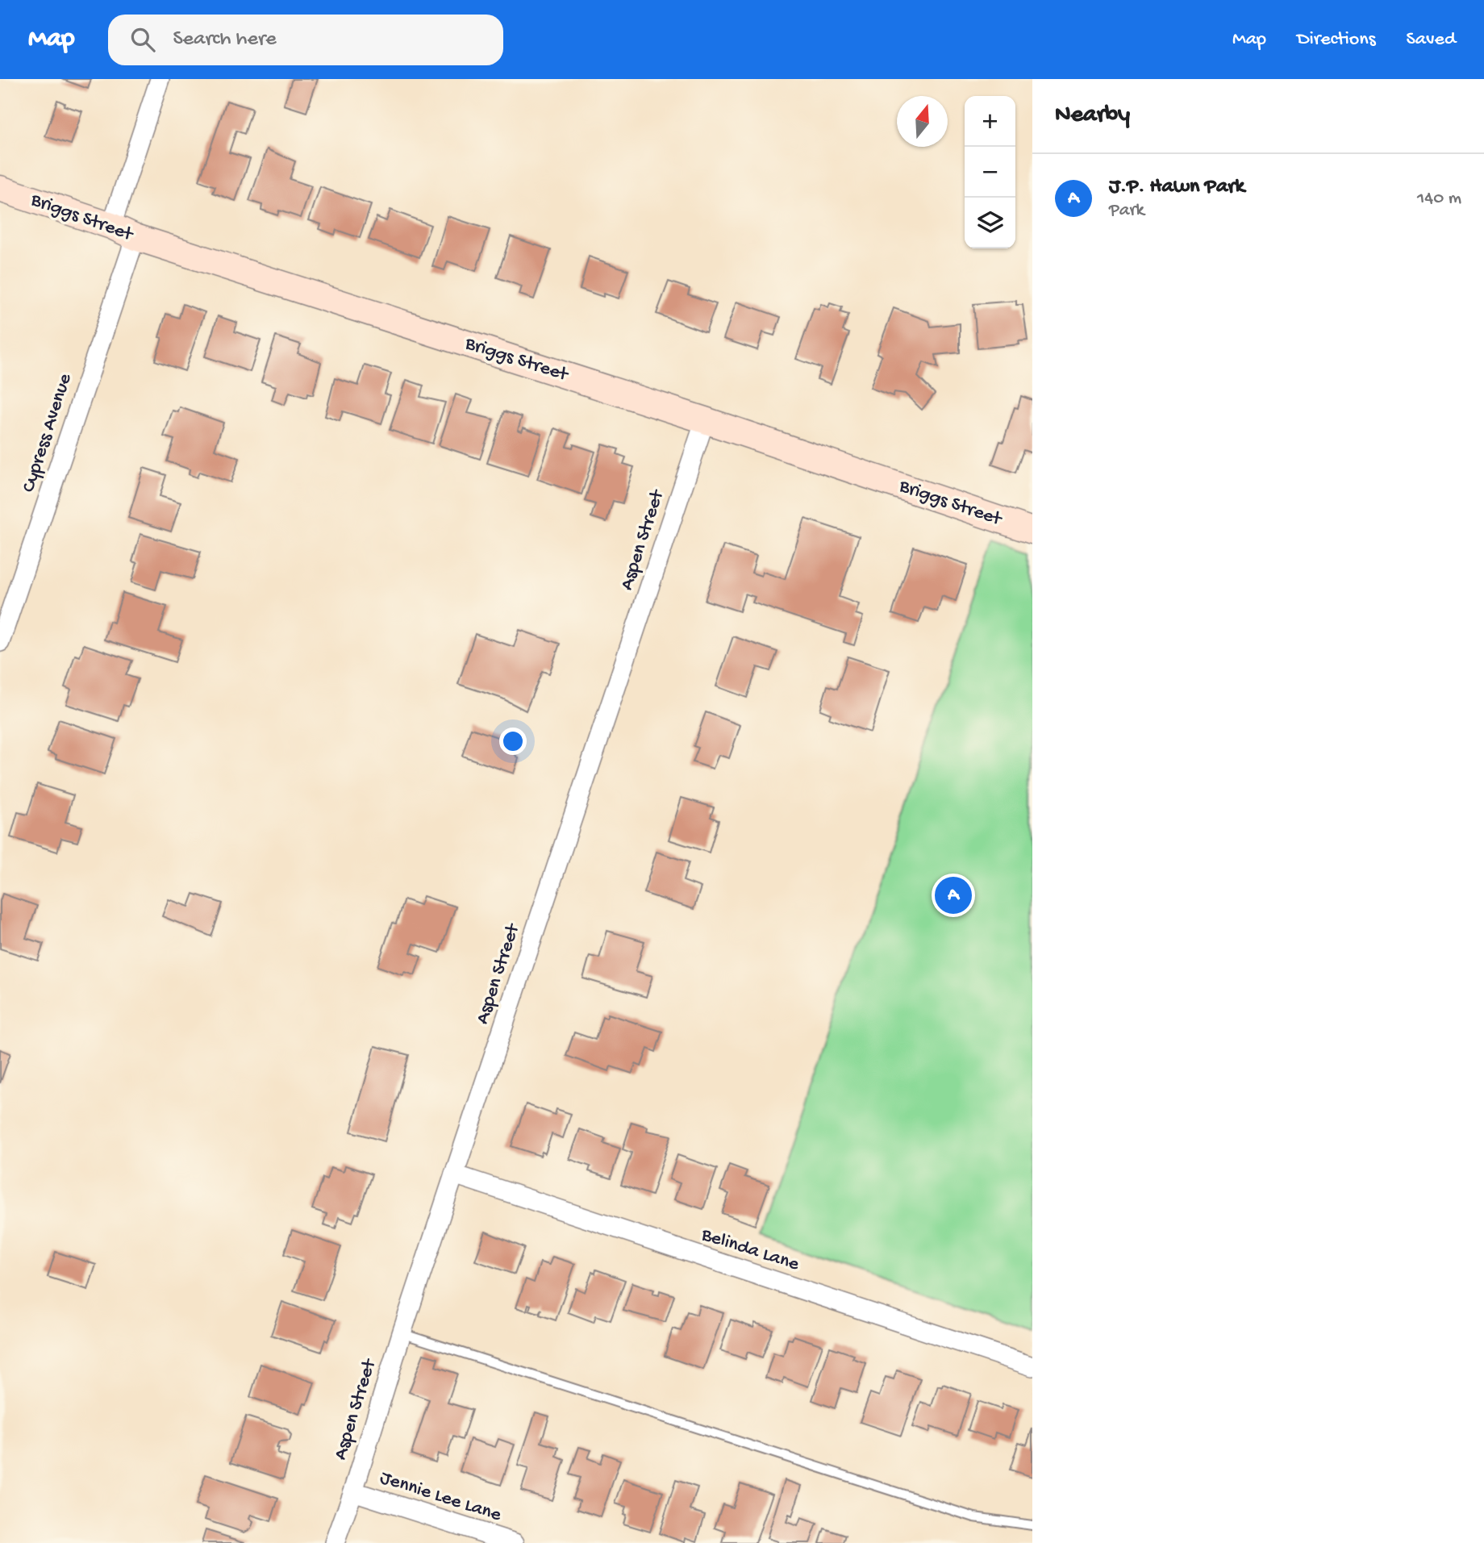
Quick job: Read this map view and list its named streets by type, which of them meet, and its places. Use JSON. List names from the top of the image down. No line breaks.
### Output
{"streets":{"street":["Briggs Street","Cypress Avenue","Aspen Street","Belinda Lane","Jennie Lee Lane"]},"crossings":[["Briggs Street","Cypress Avenue"],["Briggs Street","Aspen Street"],["Aspen Street","Belinda Lane"],["Aspen Street","Jennie Lee Lane"]],"north":"top","page":{"header":"Map","search":"Search here","nav":["Map","Directions","Saved"],"heading":"Nearby","map_buttons":["+","−"],"list":[{"mark":"A","name":"J.P. Hawn Park","note":"Park","value":"140 m"}],"pins":"A"}}
